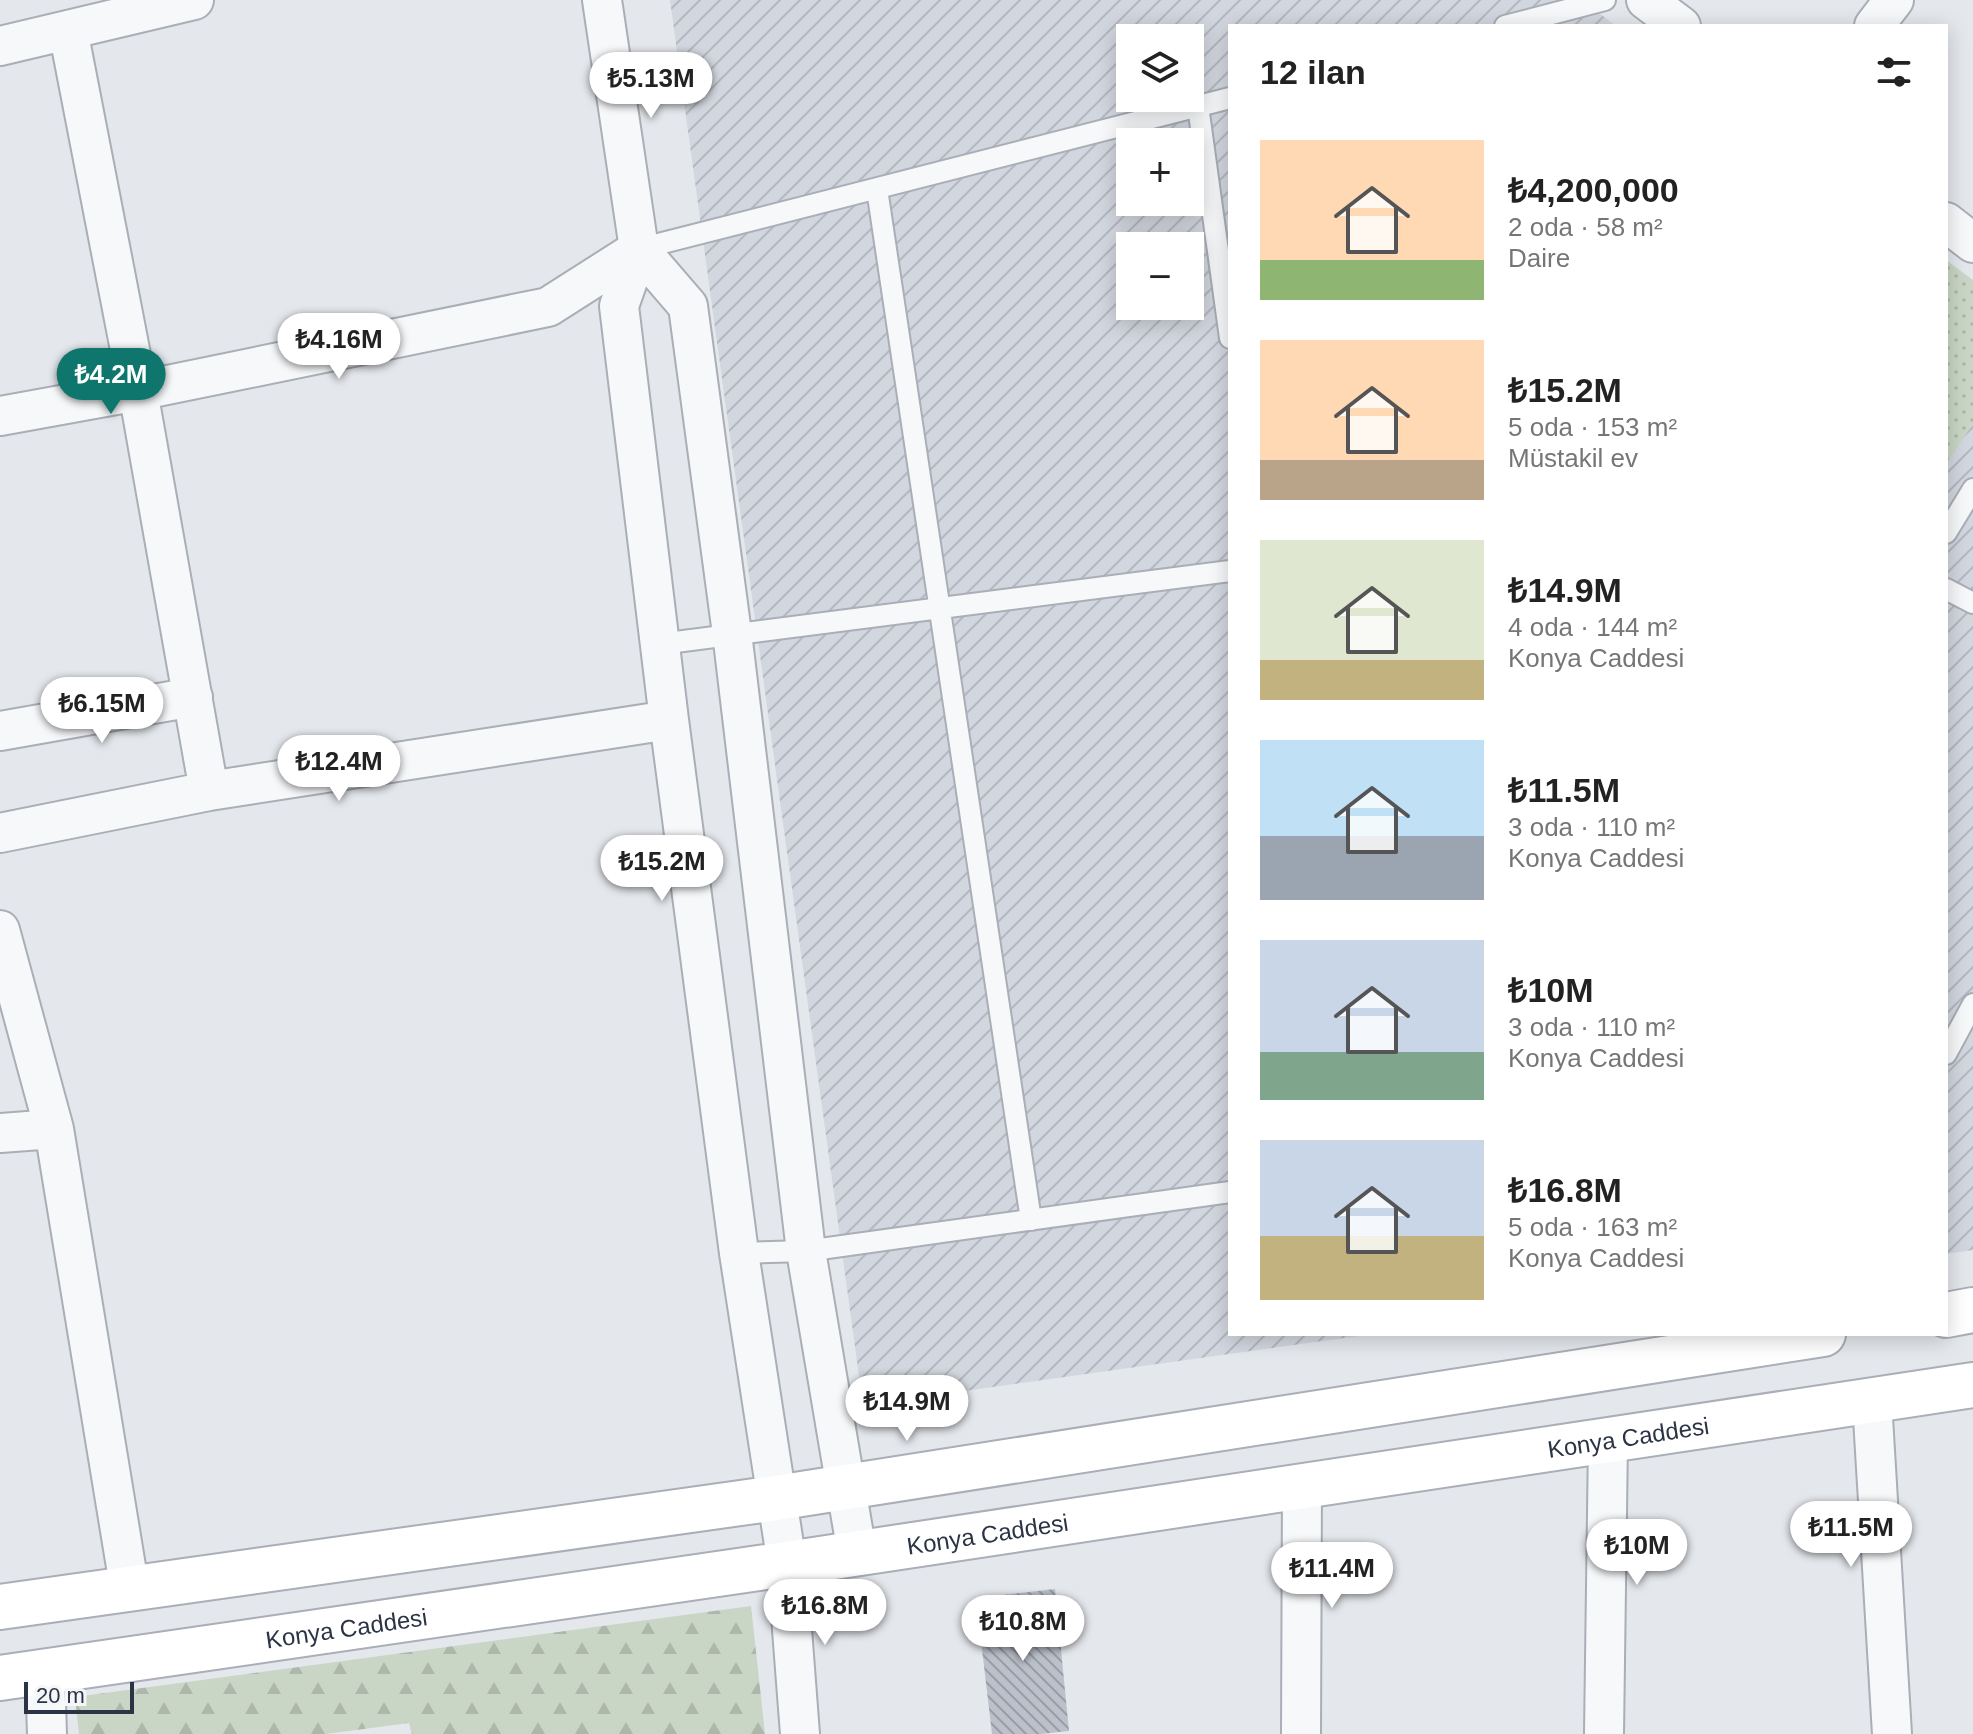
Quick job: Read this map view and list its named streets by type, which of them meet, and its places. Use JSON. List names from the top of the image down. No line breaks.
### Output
{"streets":{"main road":["Konya Caddesi"]},"scale_bar":"20 m","page":{"map_buttons":["+","−"],"heading":"12 ilan","price":["₺5.13M","₺4.16M","₺4.2M","₺6.15M","₺12.4M","₺15.2M","₺14.9M","₺11.5M","₺10M","₺11.4M","₺16.8M","₺10.8M"],"list":[{"name":"₺4,200,000","note":"2 oda · 58 m² · Daire"},{"name":"₺15.2M","note":"5 oda · 153 m² · Müstakil ev"},{"name":"₺14.9M","note":"4 oda · 144 m² · Konya Caddesi"},{"name":"₺11.5M","note":"3 oda · 110 m² · Konya Caddesi"},{"name":"₺10M","note":"3 oda · 110 m² · Konya Caddesi"},{"name":"₺16.8M","note":"5 oda · 163 m² · Konya Caddesi"}],"scale":"20 m"}}
